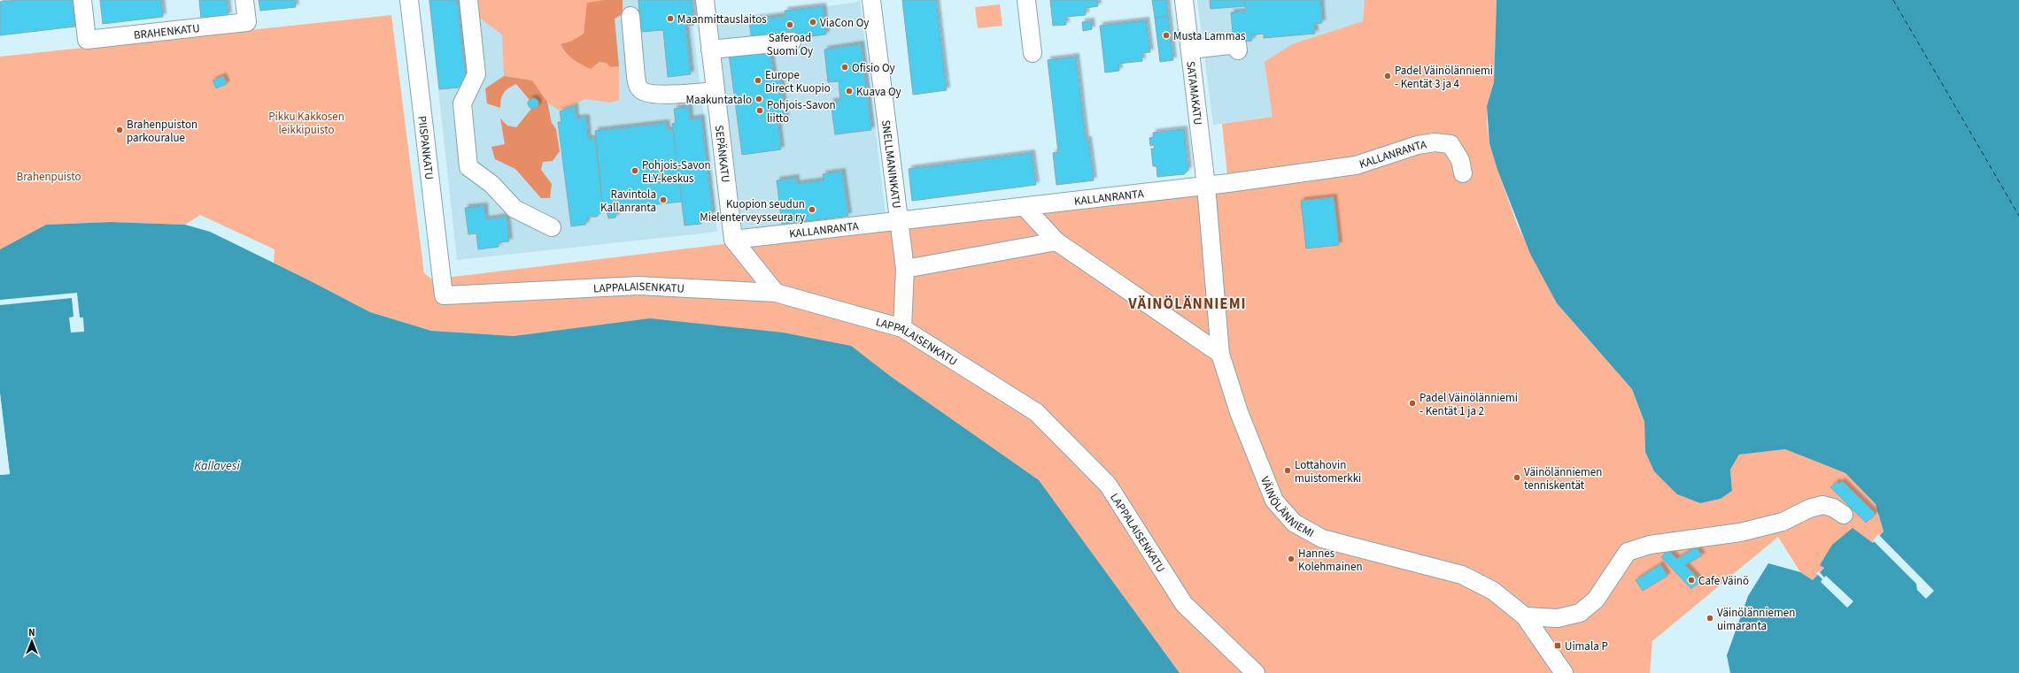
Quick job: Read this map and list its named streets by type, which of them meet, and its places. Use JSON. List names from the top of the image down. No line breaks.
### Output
{"streets":{"street":["BRAHENKATU","SATAMAKATU","PIISPANKATU","SEPÄNKATU","KALLANRANTA","SNELLMANINKATU","LAPPALAISENKATU","VÄINÖLÄNNIEMI"]},"crossings":[["SATAMAKATU","KALLANRANTA"],["SATAMAKATU","VÄINÖLÄNNIEMI"],["PIISPANKATU","LAPPALAISENKATU"],["SEPÄNKATU","KALLANRANTA"],["KALLANRANTA","SNELLMANINKATU"],["KALLANRANTA","VÄINÖLÄNNIEMI"],["SNELLMANINKATU","LAPPALAISENKATU"]],"districts":["VÄINÖLÄNNIEMI"],"water":["Kallavesi"],"parks":["Pikku Kakkosen leikkipuisto","Brahenpuisto"],"places":{"other":["Maanmittauslaitos","ViaCon Oy","Saferoad Suomi Oy","Musta Lammas","Ofisio Oy","Padel Väinölänniemi - Kentät 3 ja 4","Europe Direct Kuopio","Kuava Oy","Maakuntatalo","Pohjois-Savon liitto","Brahenpuiston parkouralue","Pohjois-Savon ELY-keskus","Ravintola Kallanranta","Kuopion seudun Mielenterveysseura ry","Padel Väinölänniemi - Kentät 1 ja 2","Lottahovin muistomerkki","Väinölänniemen tenniskentät","Hannes Kolehmainen","Cafe Väinö","Väinölänniemen uimaranta"],"transit":["Uimala P"]},"north":"top"}
